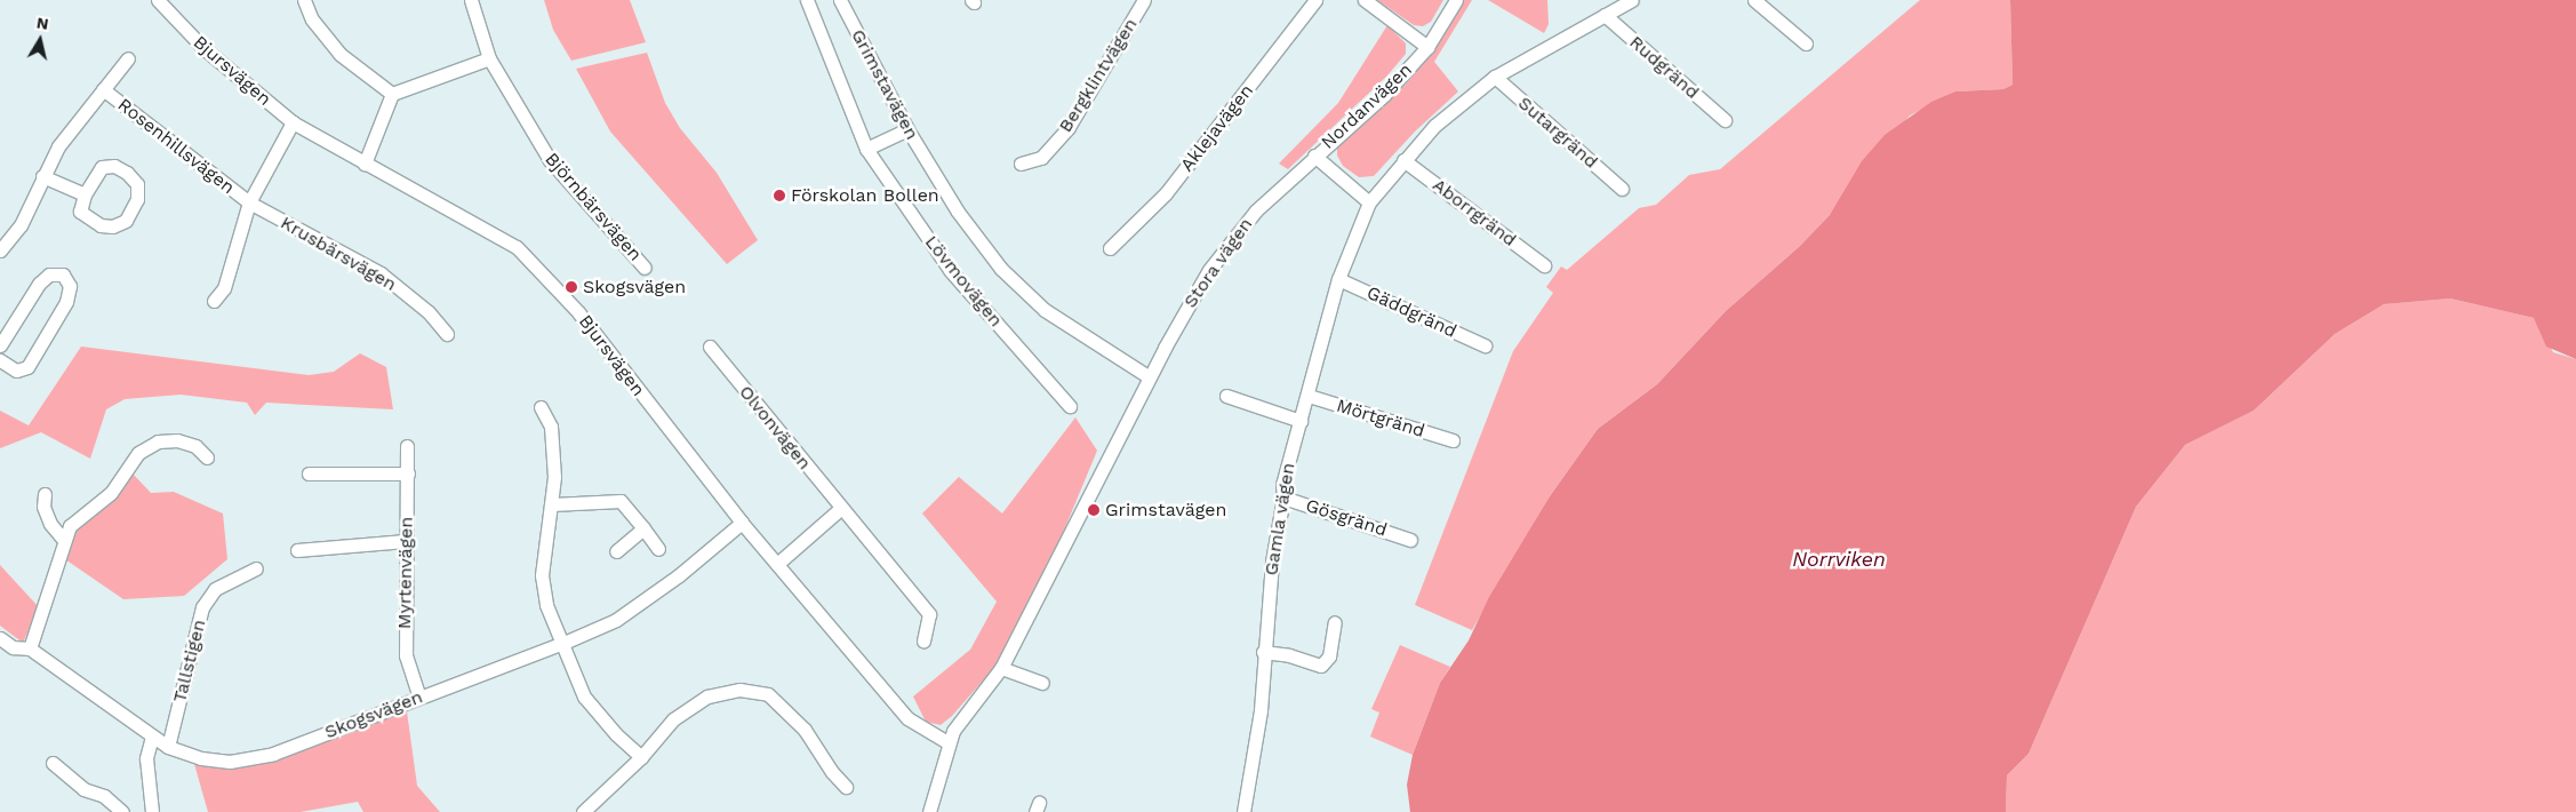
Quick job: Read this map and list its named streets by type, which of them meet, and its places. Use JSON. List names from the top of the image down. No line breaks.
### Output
{"streets":{"street":["Rudgränd","Bjursvägen","Bergklintvägen","Grimstavägen","Nordanvägen","Aklejavägen","Sutargränd","Rosenhillsvägen","Björnbärsvägen","Aborrgränd","Krusbärsvägen","Stora vägen","Lövmovägen","Gäddgränd","Mörtgränd","Olvonvägen","Gösgränd","Gamla vägen","Myrtenvägen","Tallstigen","Skogsvägen"]},"crossings":[["Bjursvägen","Stora vägen"],["Bjursvägen","Skogsvägen"],["Grimstavägen","Stora vägen"],["Nordanvägen","Stora vägen"],["Rosenhillsvägen","Krusbärsvägen"],["Gäddgränd","Gamla vägen"],["Mörtgränd","Gamla vägen"],["Gösgränd","Gamla vägen"],["Myrtenvägen","Skogsvägen"],["Tallstigen","Skogsvägen"]],"water":["Norrviken"],"places":["Förskolan Bollen","Skogsvägen","Grimstavägen"],"north":"top"}
